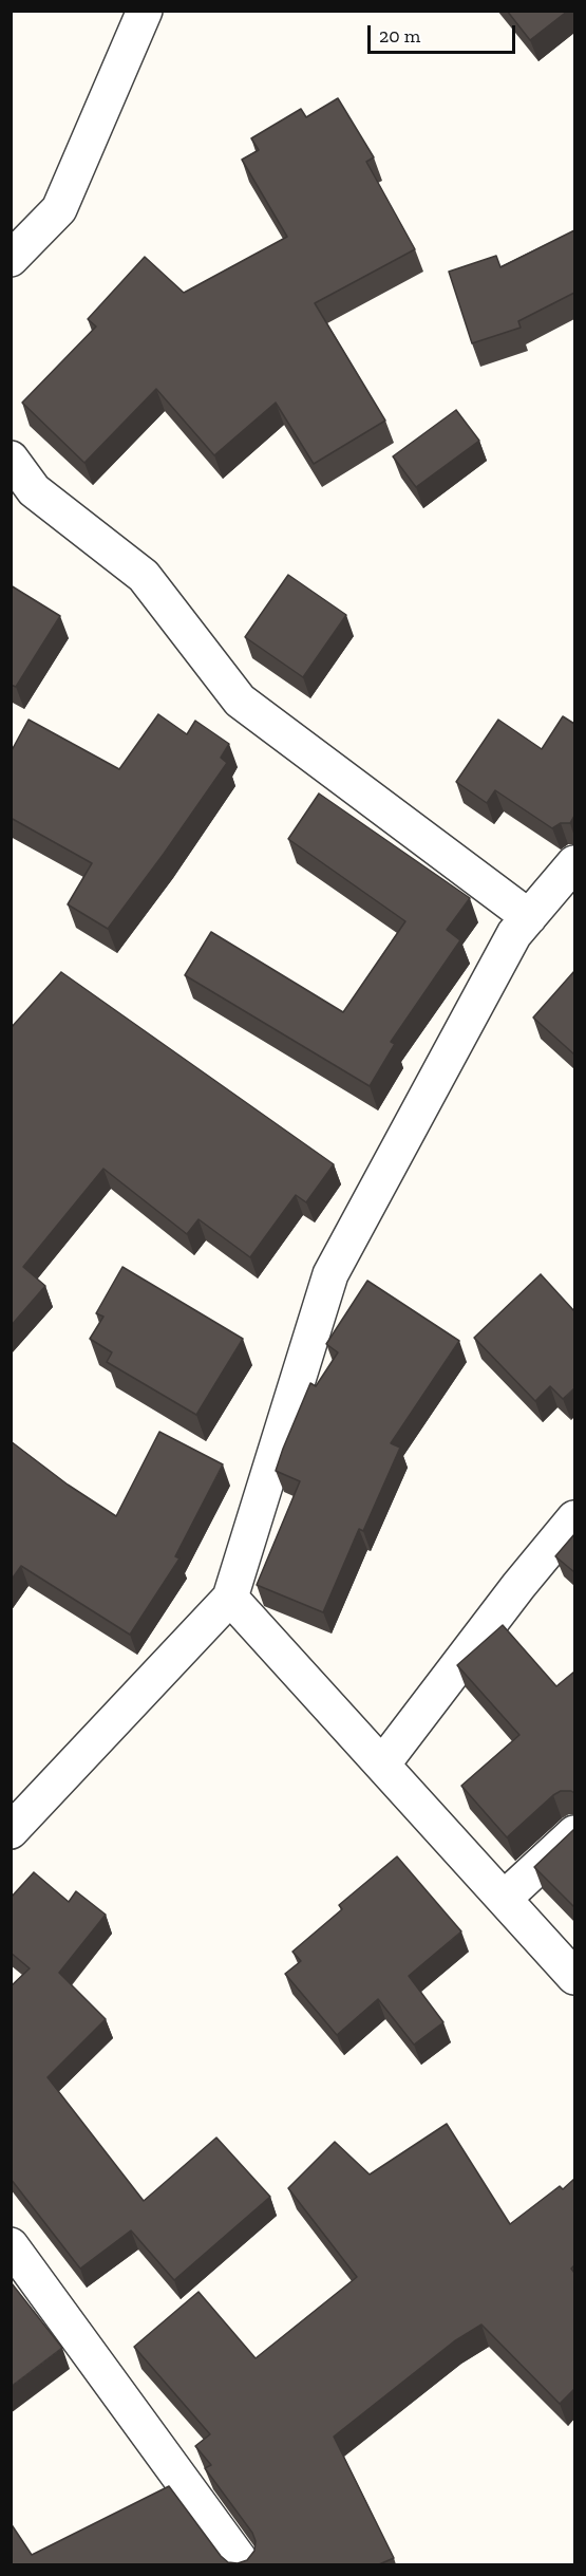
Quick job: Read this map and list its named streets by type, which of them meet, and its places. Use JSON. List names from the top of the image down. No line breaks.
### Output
{"scale_bar":"20 m"}
